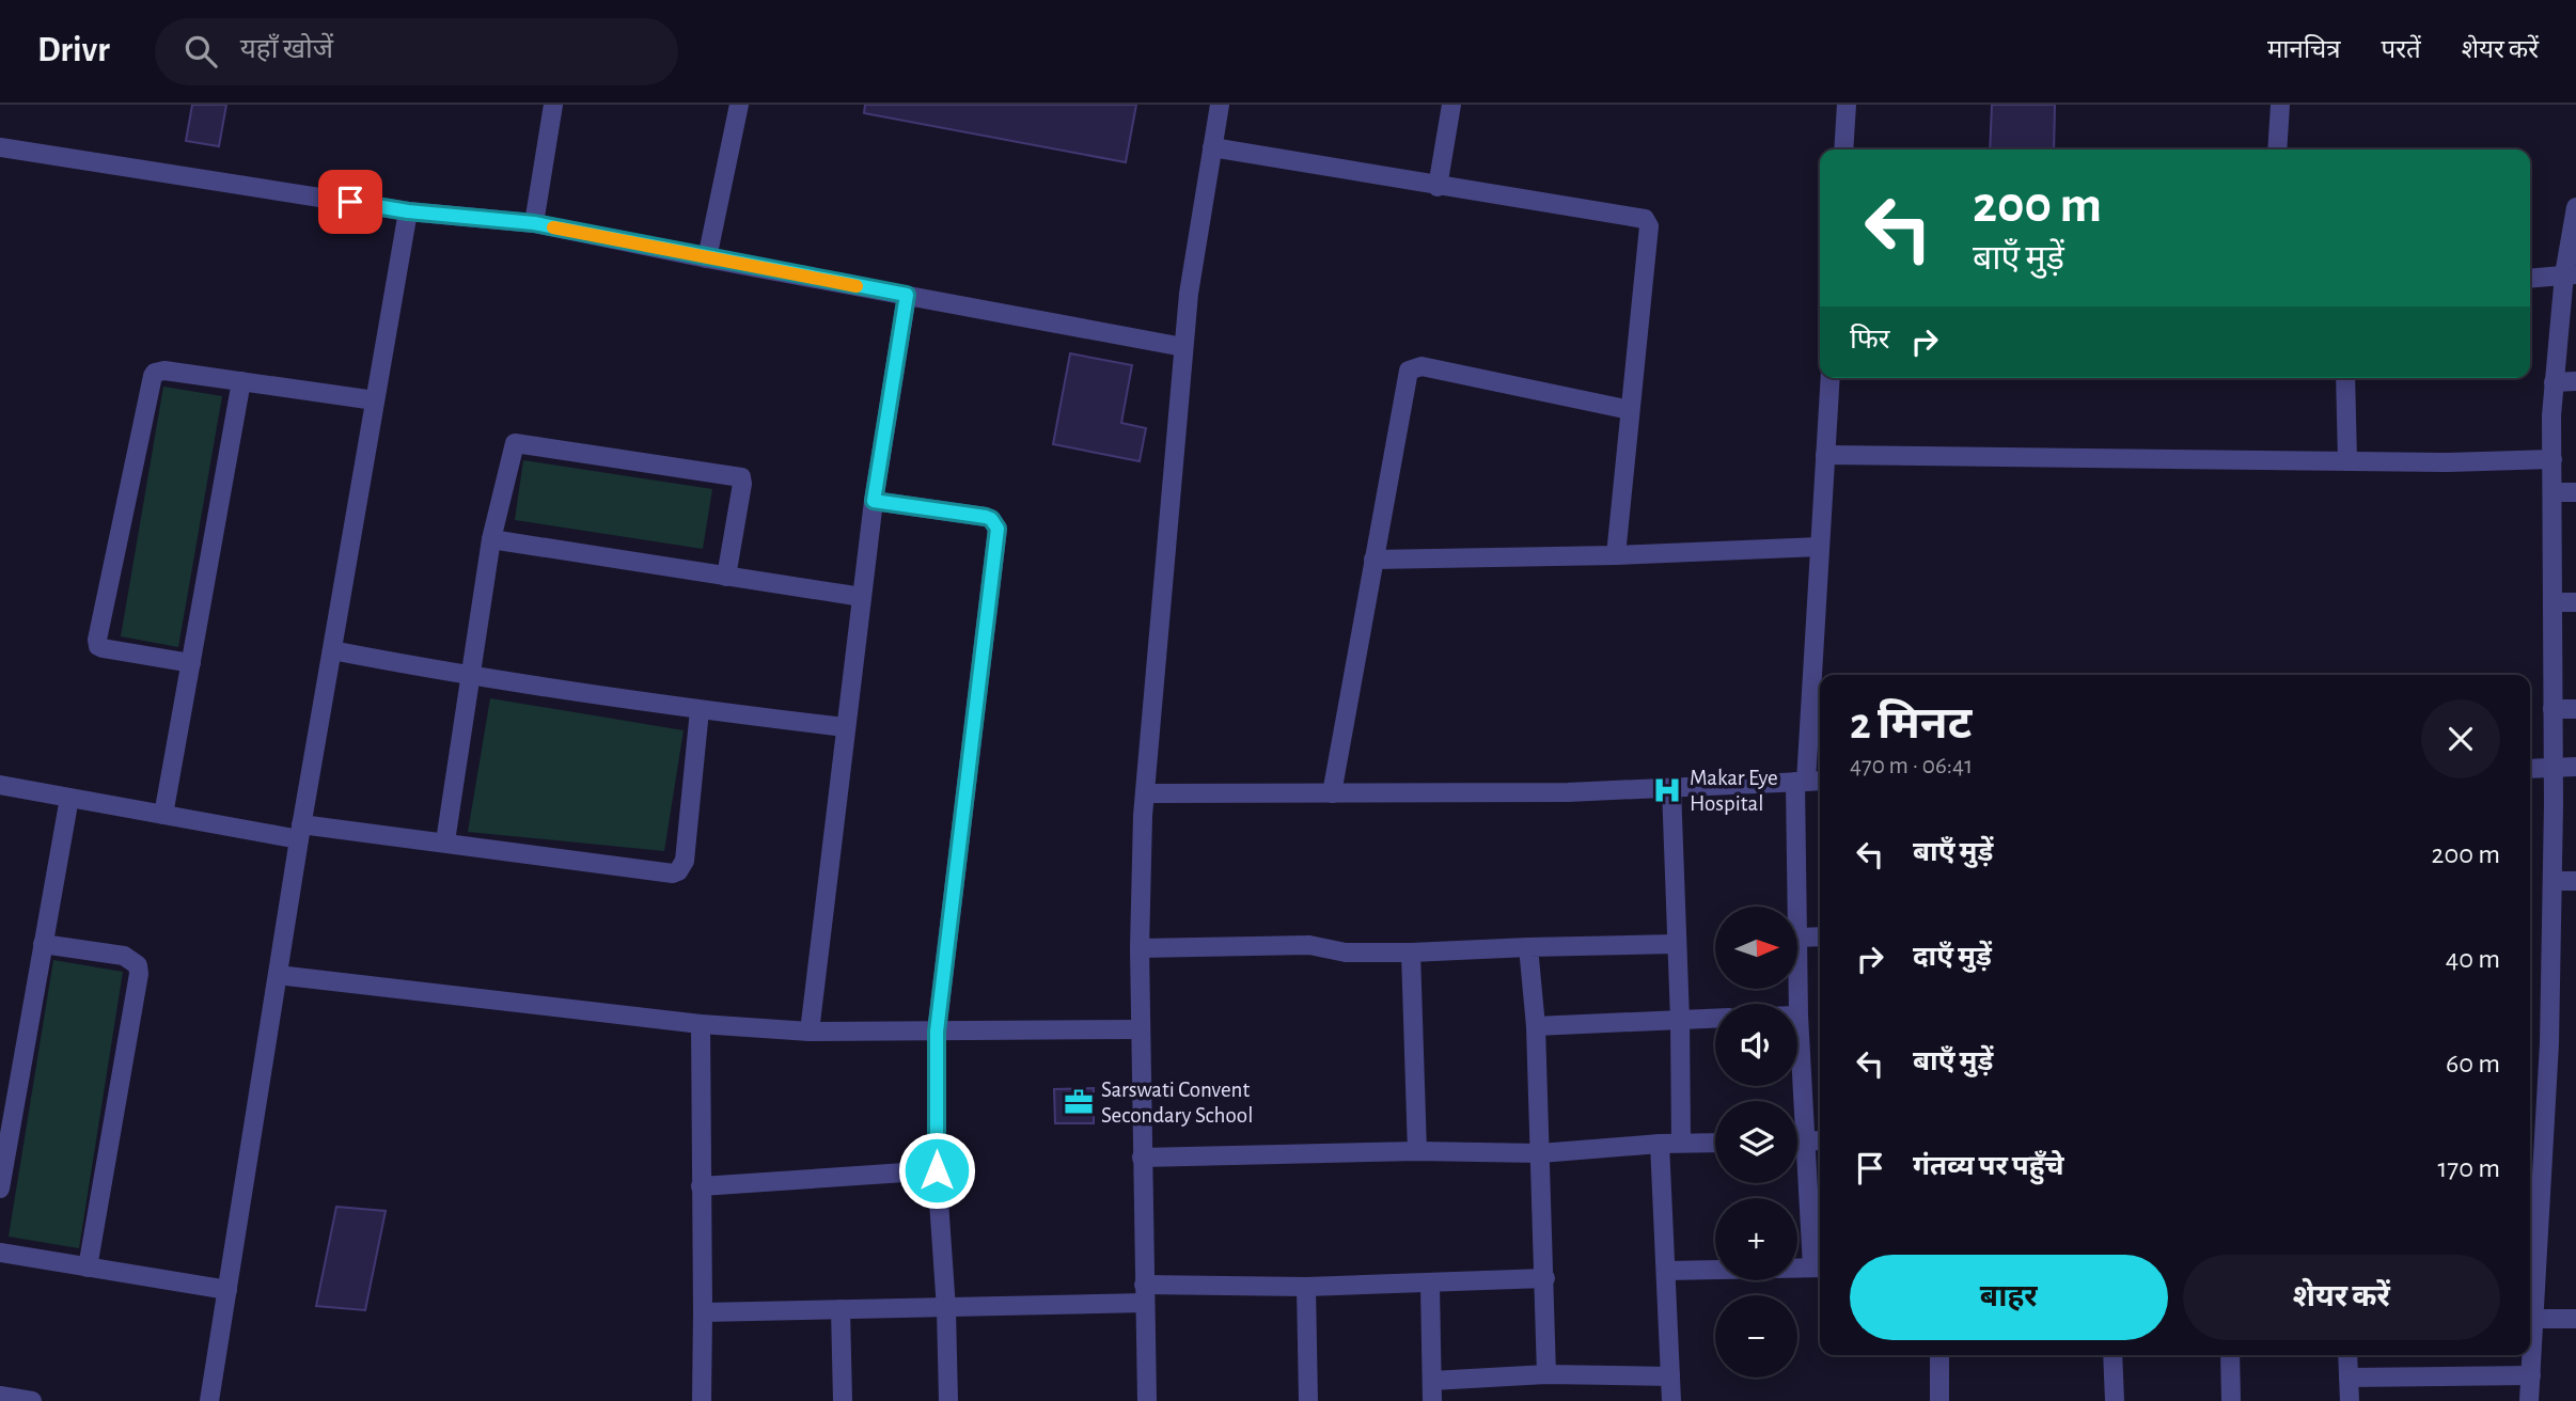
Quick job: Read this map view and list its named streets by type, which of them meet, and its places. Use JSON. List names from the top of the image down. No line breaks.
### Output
{"places":{"hospital":["Makar Eye Hospital"],"office":["Sarswati Convent Secondary School"]},"north":"right","page":{"header":"Drivr","search":"यहाँ खोजें","nav":["मानचित्र","परतें","शेयर करें"],"turn":["200 m","बाएँ मुड़ें"],"then":"फिर","heading":["2 मिनट","470 m · 06:41"],"list":[{"name":"बाएँ मुड़ें","value":"200 m"},{"name":"दाएँ मुड़ें","value":"40 m"},{"name":"बाएँ मुड़ें","value":"60 m"},{"name":"गंतव्य पर पहुँचे","value":"170 m"}],"map_buttons":["+","−"],"buttons":["बाहर","शेयर करें"]}}
